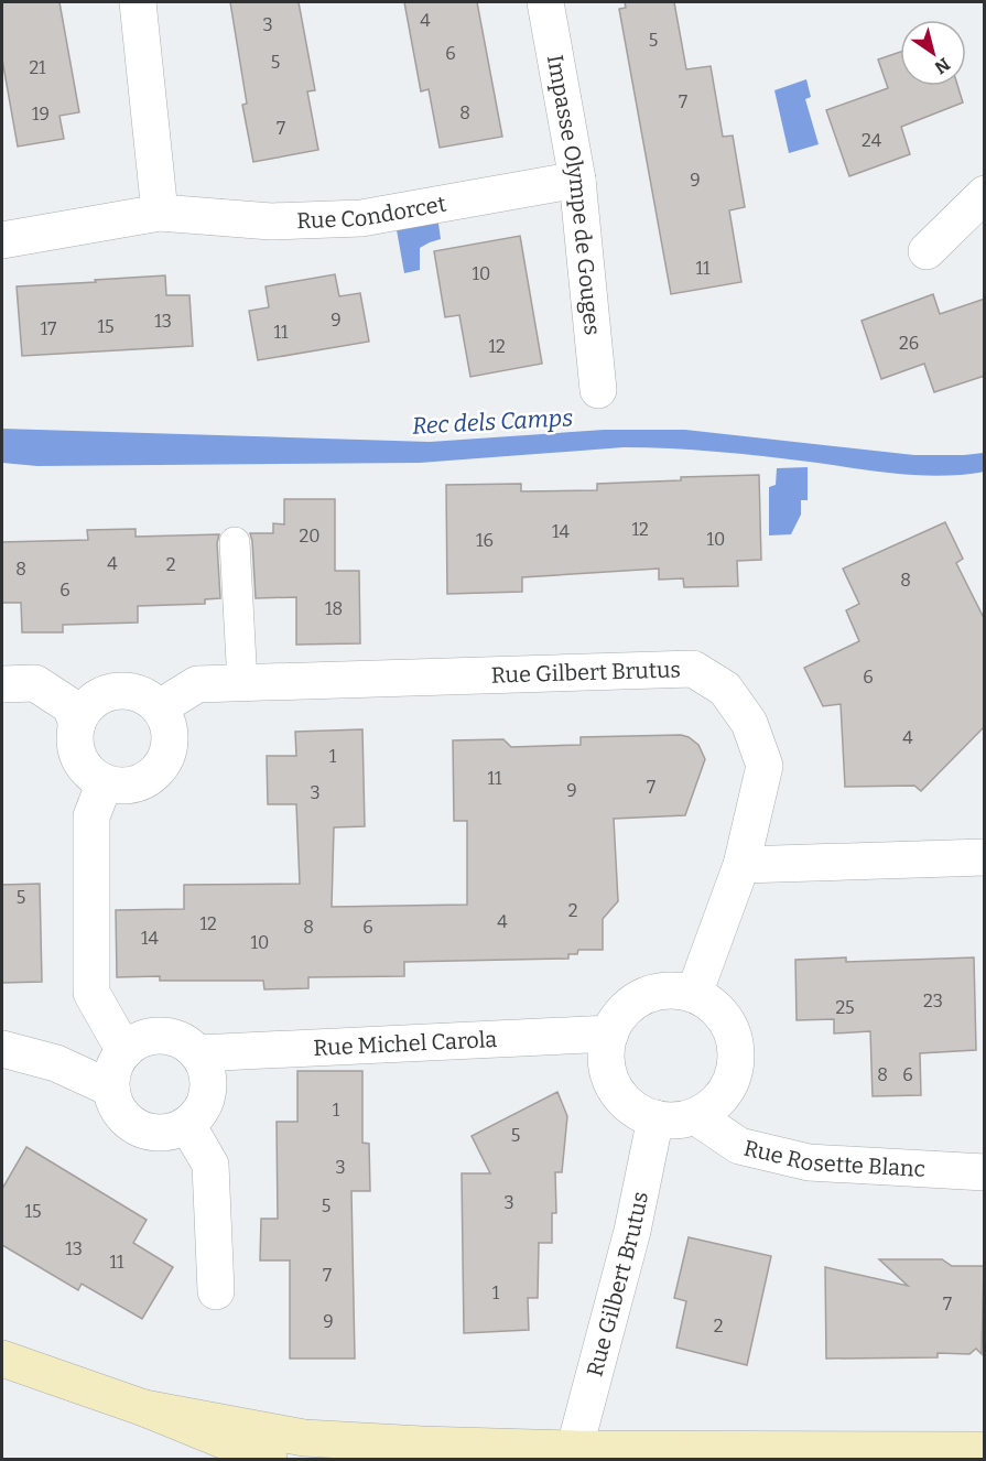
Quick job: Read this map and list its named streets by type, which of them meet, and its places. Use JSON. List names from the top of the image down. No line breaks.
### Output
{"streets":{"street":["Impasse Olympe de Gouges","Rue Condorcet","Rue Gilbert Brutus","Rue Michel Carola","Rue Rosette Blanc"]},"crossings":[["Impasse Olympe de Gouges","Rue Condorcet"],["Rue Gilbert Brutus","Rue Michel Carola"],["Rue Gilbert Brutus","Rue Rosette Blanc"],["Rue Michel Carola","Rue Rosette Blanc"]],"water":["Rec dels Camps"],"house_numbers":["4","3","5","6","5","21","7","8","19","7","24","9","11","10","9","13","15","17","11","26","12","12","14","20","10","16","4","2","8","8","6","18","6","4","1","11","7","9","3","5","2","4","12","8","6","14","10","23","25","8","6","1","5","3","3","5","15","13","11","7","1","7","9","2"],"north":"bottom right"}
